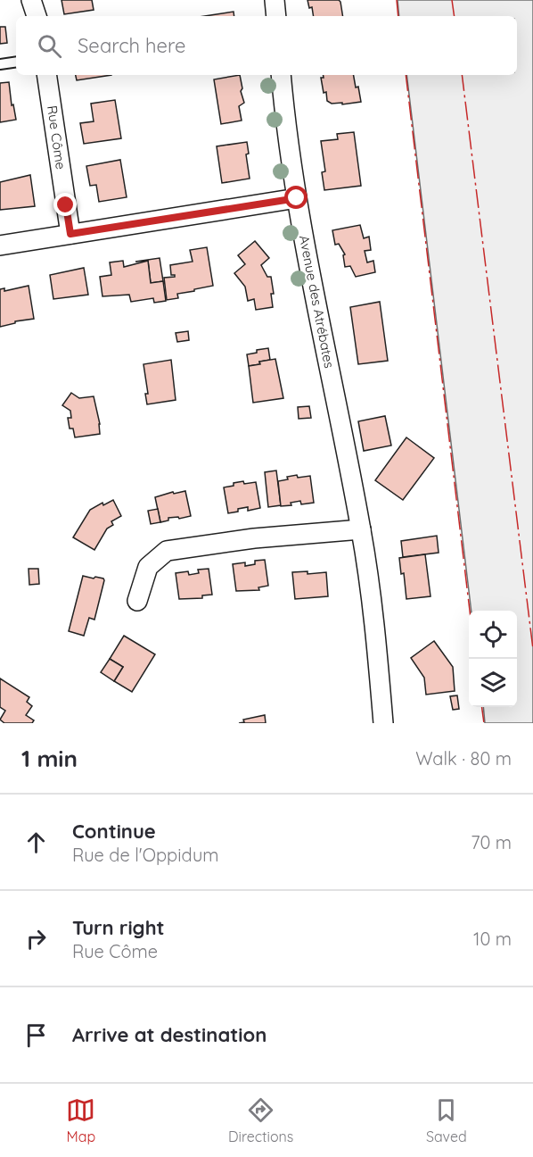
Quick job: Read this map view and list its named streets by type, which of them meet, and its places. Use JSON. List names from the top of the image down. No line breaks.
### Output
{"streets":{"street":["Rue Côme","Avenue des Atrébates"]},"page":{"search":"Search here","heading":["1 min","Walk · 80 m"],"list":[["Continue","Rue de l'Oppidum","70 m"],["Turn right","Rue Côme","10 m"],"Arrive at destination"],"nav":["Map","Directions","Saved"]}}
